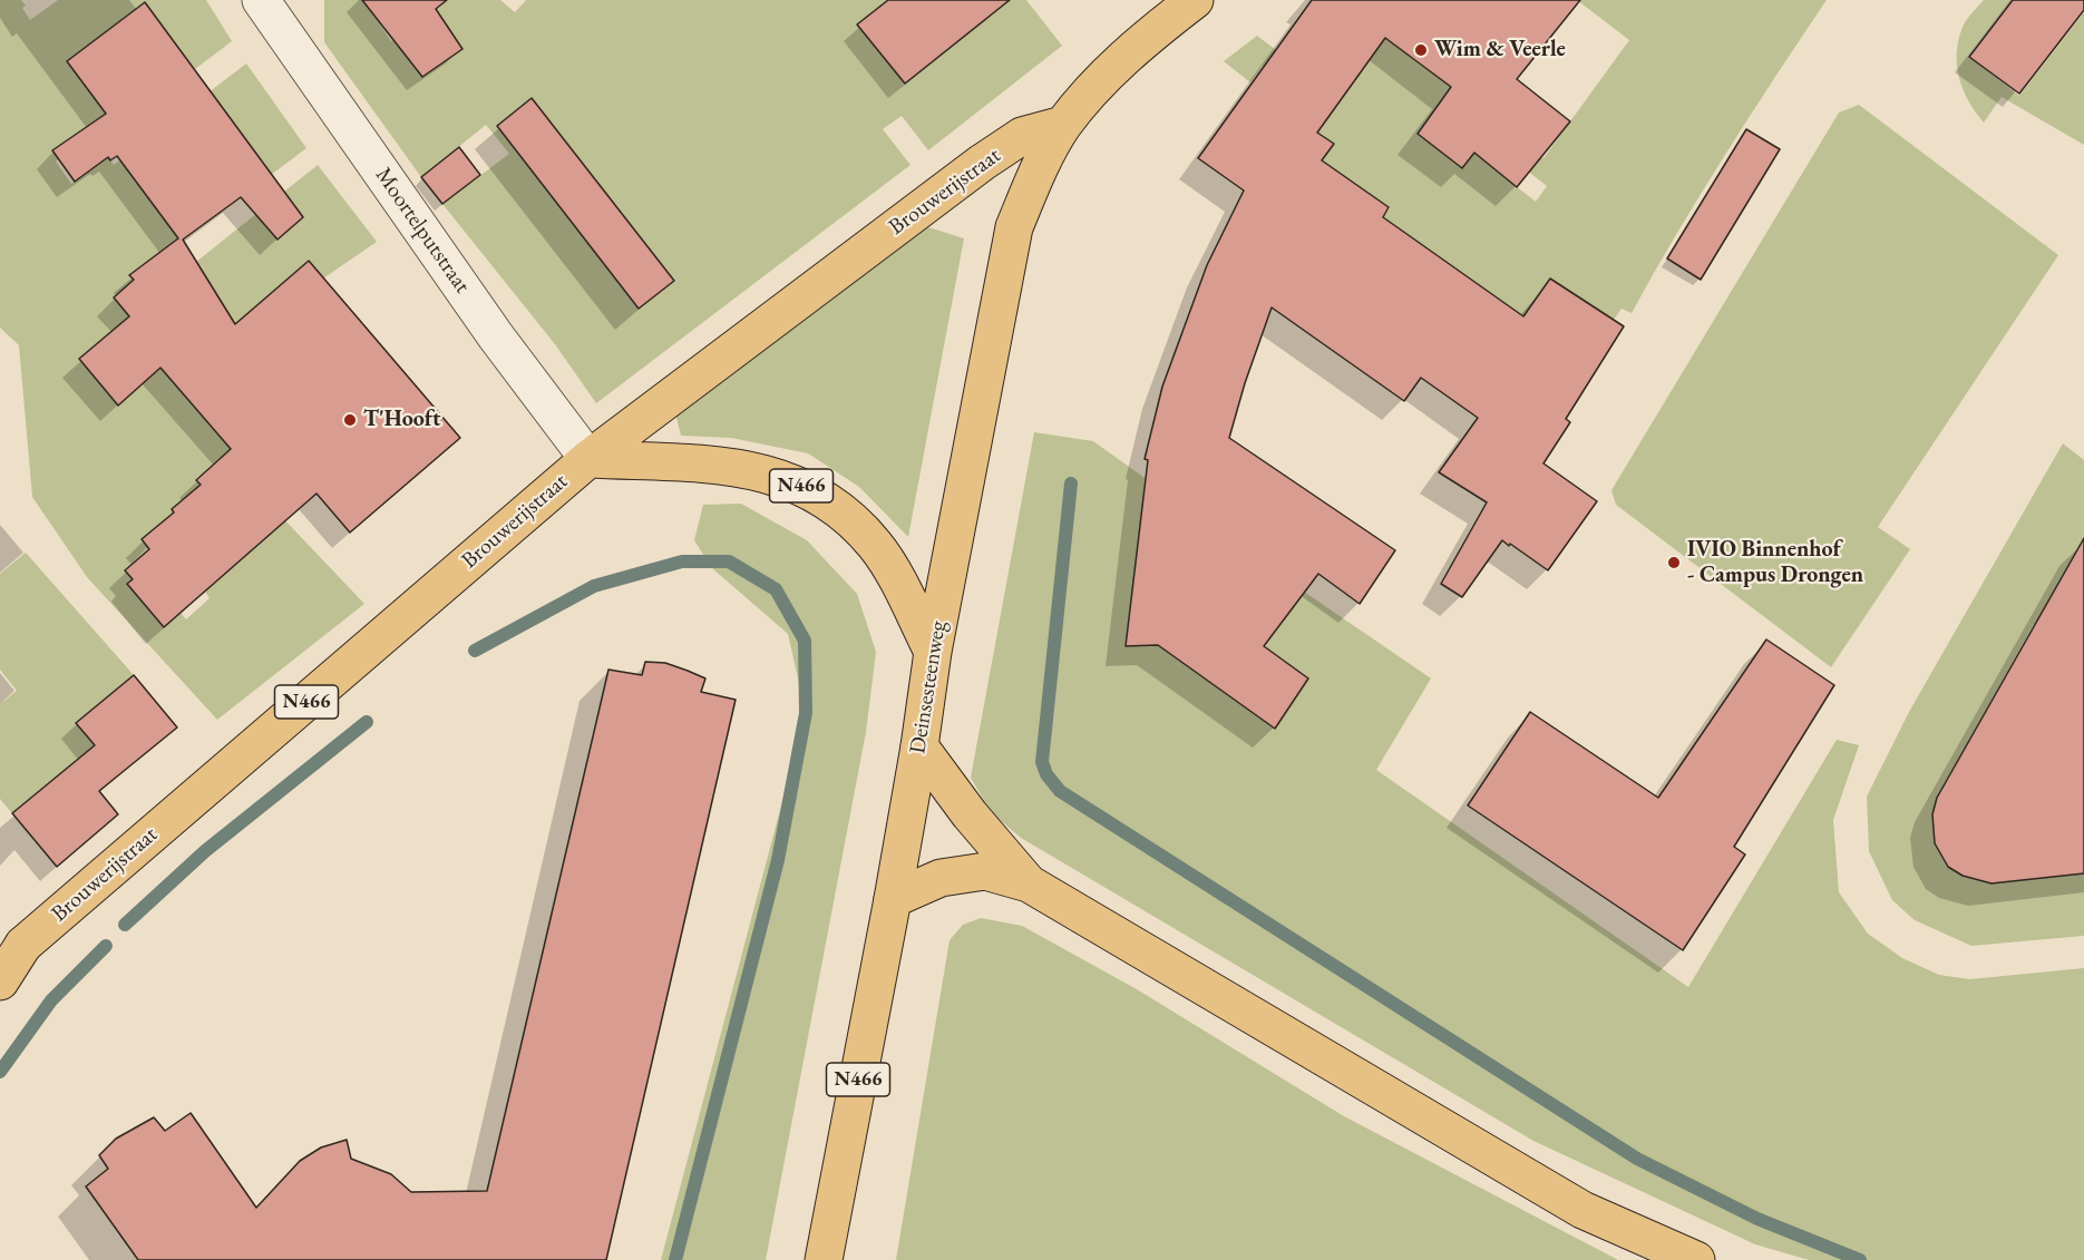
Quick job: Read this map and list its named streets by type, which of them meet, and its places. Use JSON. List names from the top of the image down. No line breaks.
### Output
{"streets":{"main road":["Brouwerijstraat","N466","Deinsesteenweg"],"street":["Moortelputstraat"]},"crossings":[["Brouwerijstraat","Moortelputstraat"],["Brouwerijstraat","N466"],["Brouwerijstraat","Deinsesteenweg"],["Moortelputstraat","N466"],["N466","Deinsesteenweg"]],"places":["Wim & Veerle","T'Hooft","IVIO Binnenhof - Campus Drongen"]}
